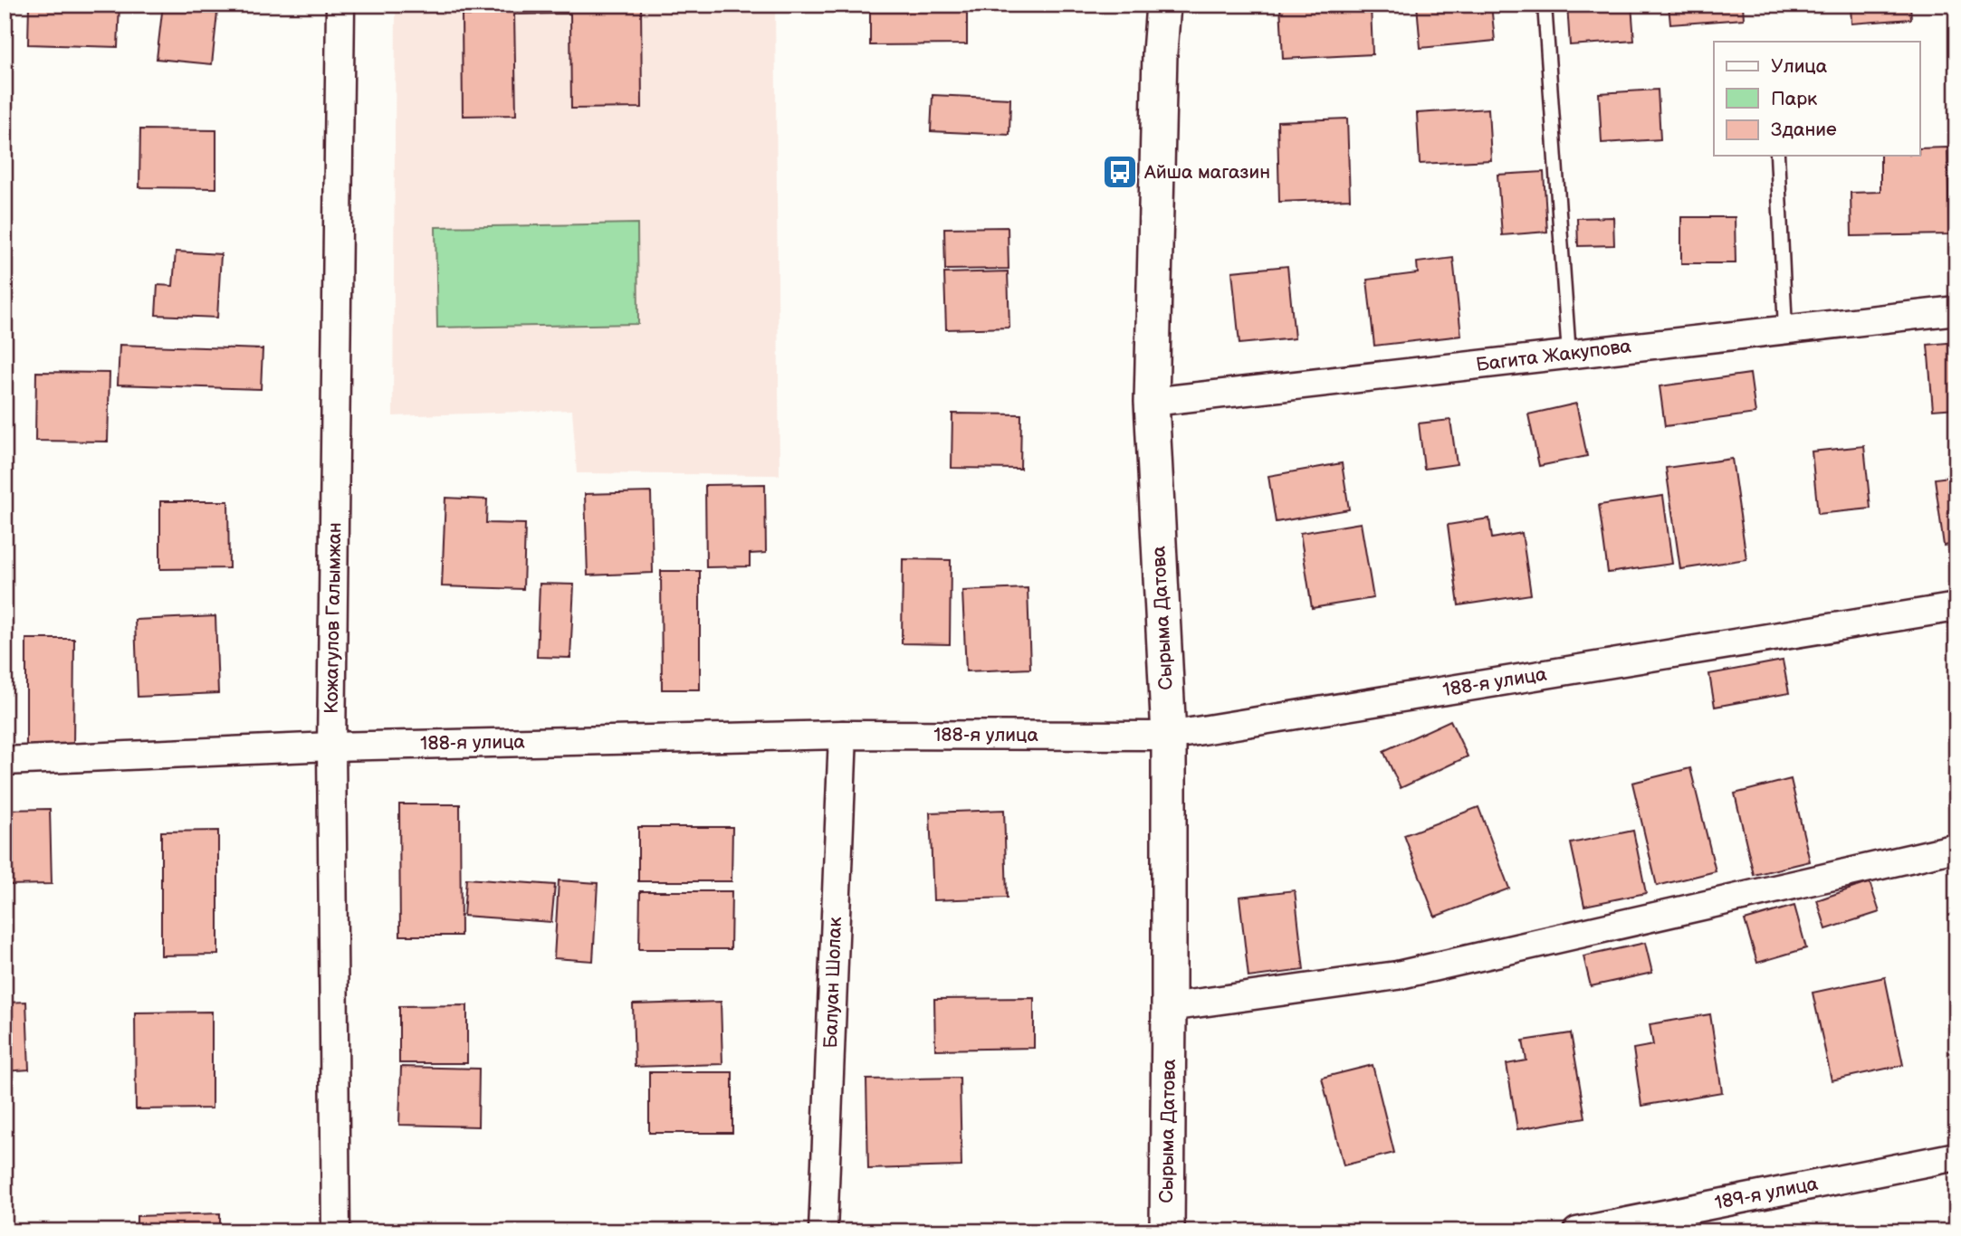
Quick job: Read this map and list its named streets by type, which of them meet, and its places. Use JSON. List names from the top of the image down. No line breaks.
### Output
{"streets":{"street":["Багита Жакупова","Кожагулов Галымжан","Сырыма Датова","188-я улица","Балуан Шолак","189-я улица"]},"crossings":[["Багита Жакупова","Сырыма Датова"],["Кожагулов Галымжан","188-я улица"],["Сырыма Датова","188-я улица"],["188-я улица","Балуан Шолак"]],"places":{"bus stop":["Айша магазин"]},"legend":["Улица","Парк","Здание"]}
